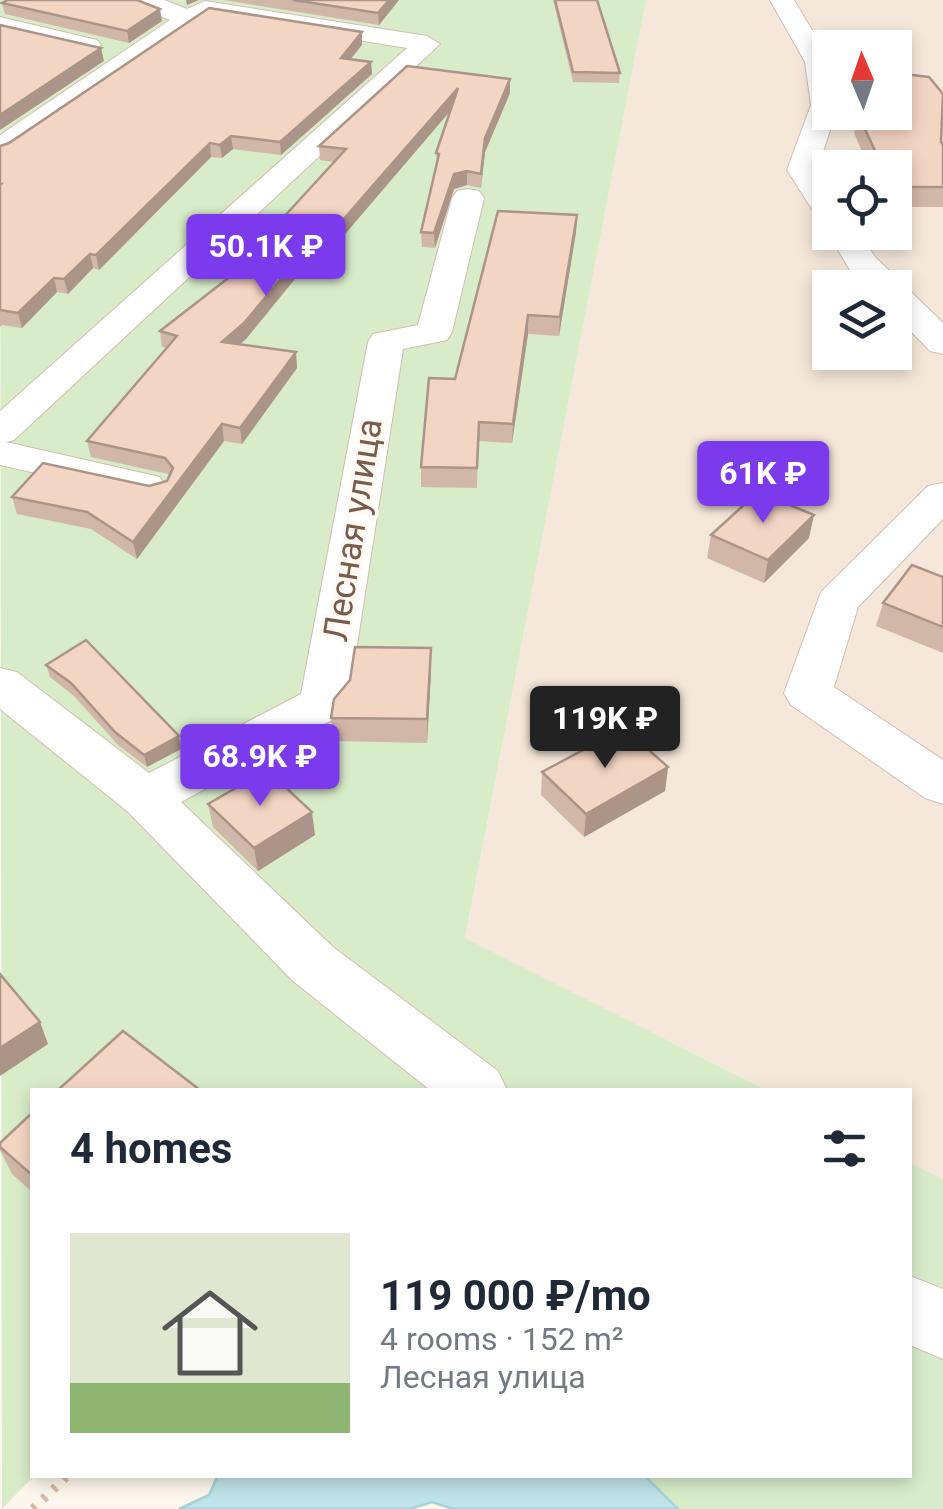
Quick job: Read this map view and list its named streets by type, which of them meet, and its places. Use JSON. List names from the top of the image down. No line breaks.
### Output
{"streets":{"street":["Лесная улица"]},"north":"top","page":{"price":["50.1K ₽","61K ₽","119K ₽","68.9K ₽"],"heading":"4 homes","list":[{"name":"119 000 ₽/mo","note":"4 rooms · 152 m² · Лесная улица"}]}}
